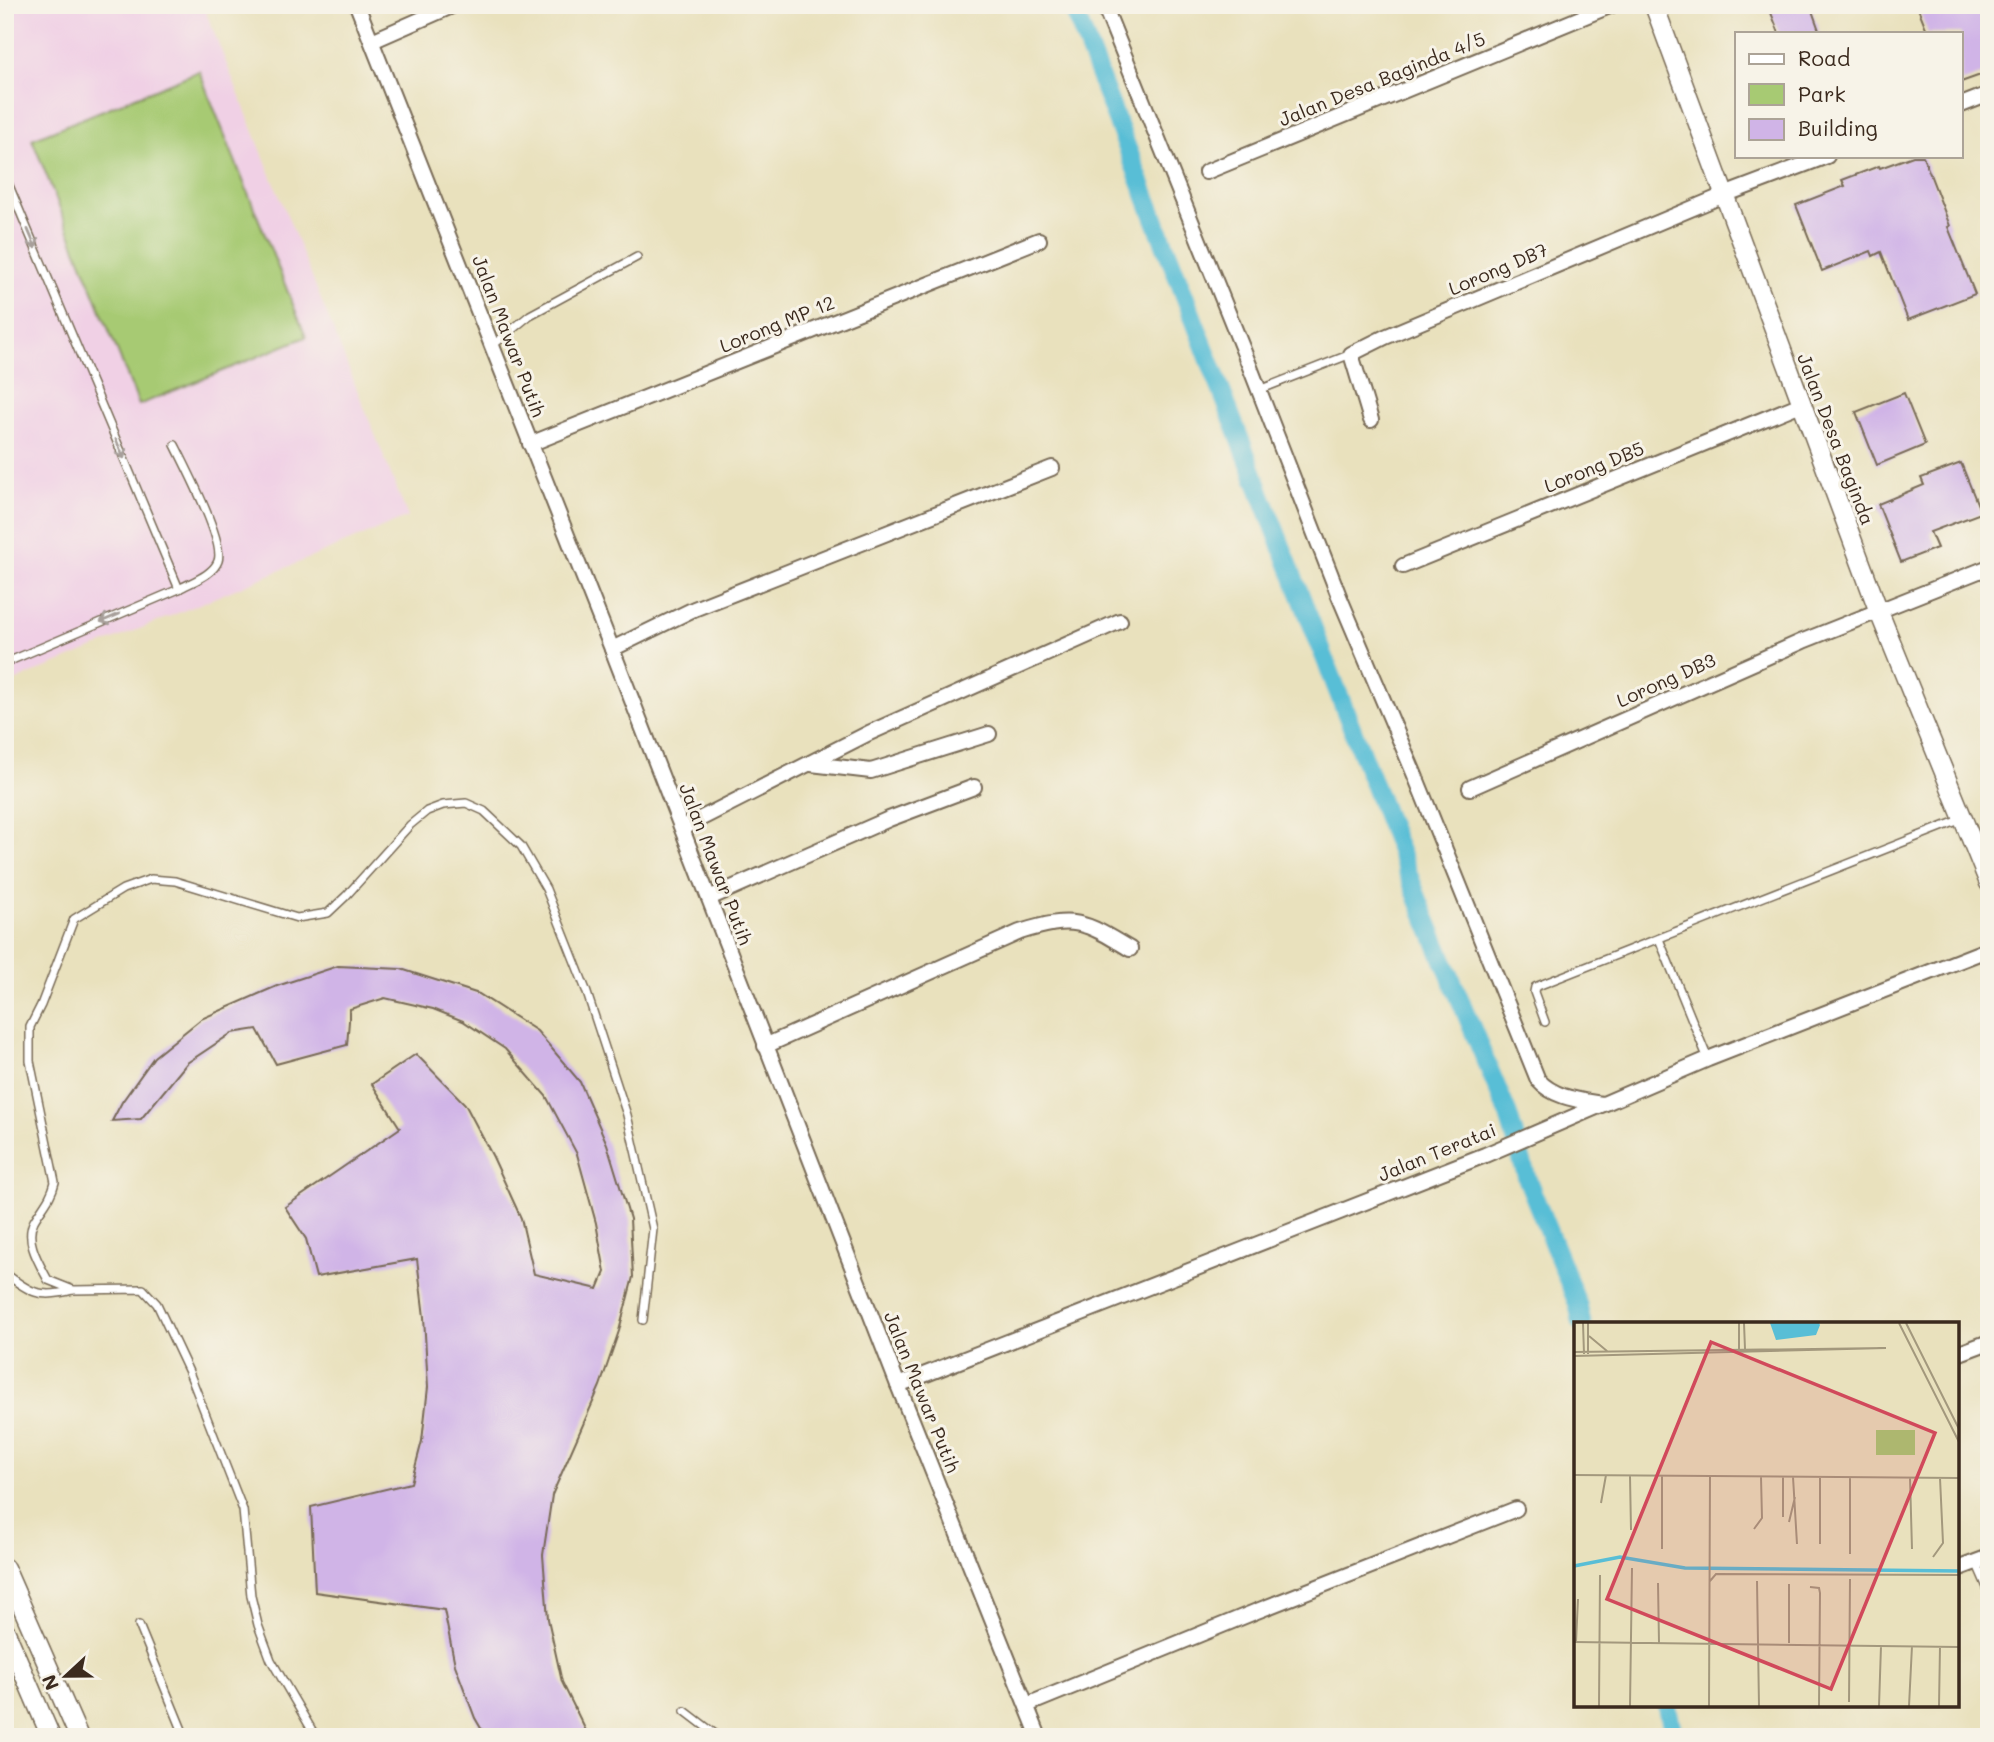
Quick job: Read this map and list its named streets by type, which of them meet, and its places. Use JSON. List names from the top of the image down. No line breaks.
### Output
{"streets":{"street":["Jalan Desa Baginda 4/5","Lorong DB7","Lorong MP 12","Jalan Mawar Putih","Jalan Desa Baginda","Lorong DB5","Lorong DB3","Jalan Teratai"]},"crossings":[["Lorong DB7","Jalan Desa Baginda"],["Lorong MP 12","Jalan Mawar Putih"],["Jalan Mawar Putih","Jalan Teratai"],["Jalan Desa Baginda","Lorong DB5"],["Jalan Desa Baginda","Lorong DB3"]],"legend":["Road","Park","Building"],"north":"left"}
